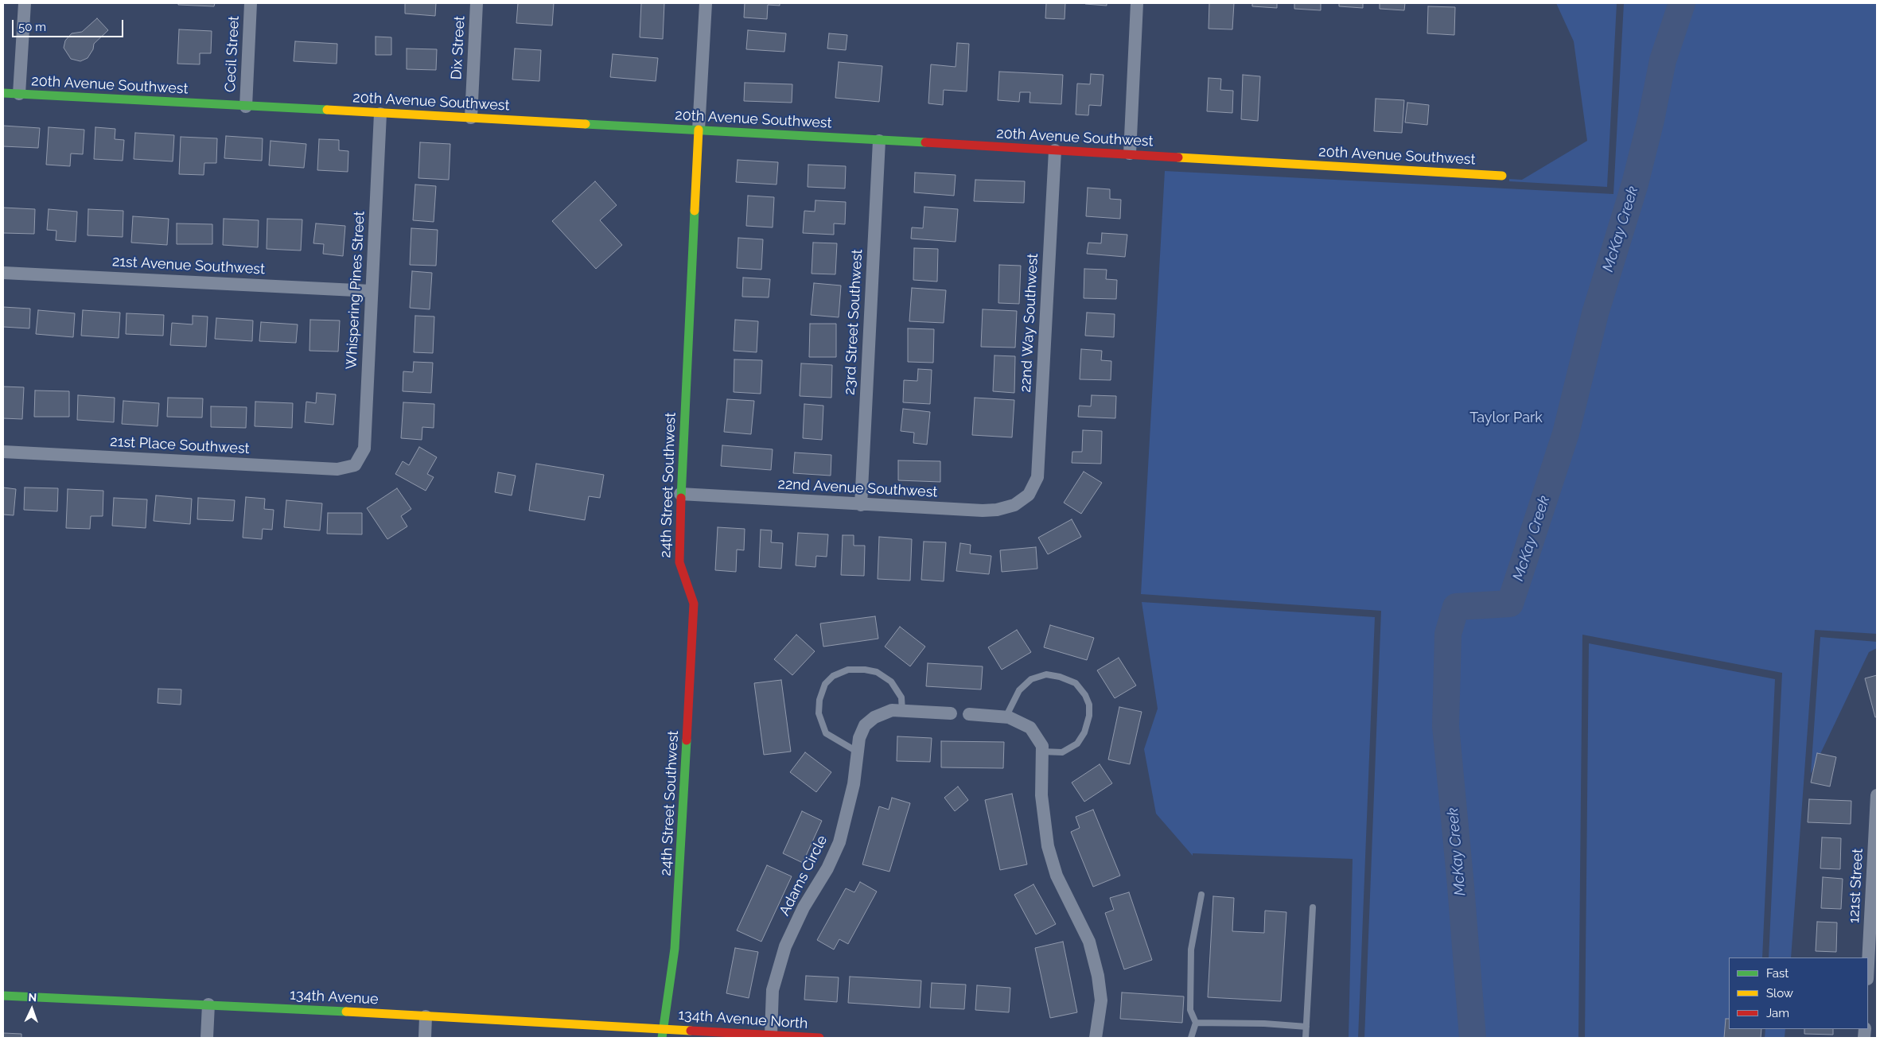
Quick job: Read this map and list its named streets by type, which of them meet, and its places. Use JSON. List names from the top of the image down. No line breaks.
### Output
{"streets":{"street":["Dix Street","Cecil Street","20th Avenue Southwest","21st Avenue Southwest","Whispering Pines Street","23rd Street Southwest","22nd Way Southwest","21st Place Southwest","24th Street Southwest","22nd Avenue Southwest","Adams Circle","121st Street","134th Avenue","134th Avenue North"]},"crossings":[["Dix Street","20th Avenue Southwest"],["Cecil Street","20th Avenue Southwest"],["20th Avenue Southwest","Whispering Pines Street"],["20th Avenue Southwest","23rd Street Southwest"],["20th Avenue Southwest","22nd Way Southwest"],["20th Avenue Southwest","24th Street Southwest"],["21st Avenue Southwest","Whispering Pines Street"],["Whispering Pines Street","21st Place Southwest"],["23rd Street Southwest","22nd Avenue Southwest"],["22nd Way Southwest","22nd Avenue Southwest"],["24th Street Southwest","22nd Avenue Southwest"],["24th Street Southwest","134th Avenue"],["24th Street Southwest","134th Avenue North"],["Adams Circle","134th Avenue North"],["134th Avenue","134th Avenue North"]],"water":["McKay Creek"],"parks":["Taylor Park"],"legend":["Fast","Slow","Jam"],"scale_bar":"50 m","north":"top"}
